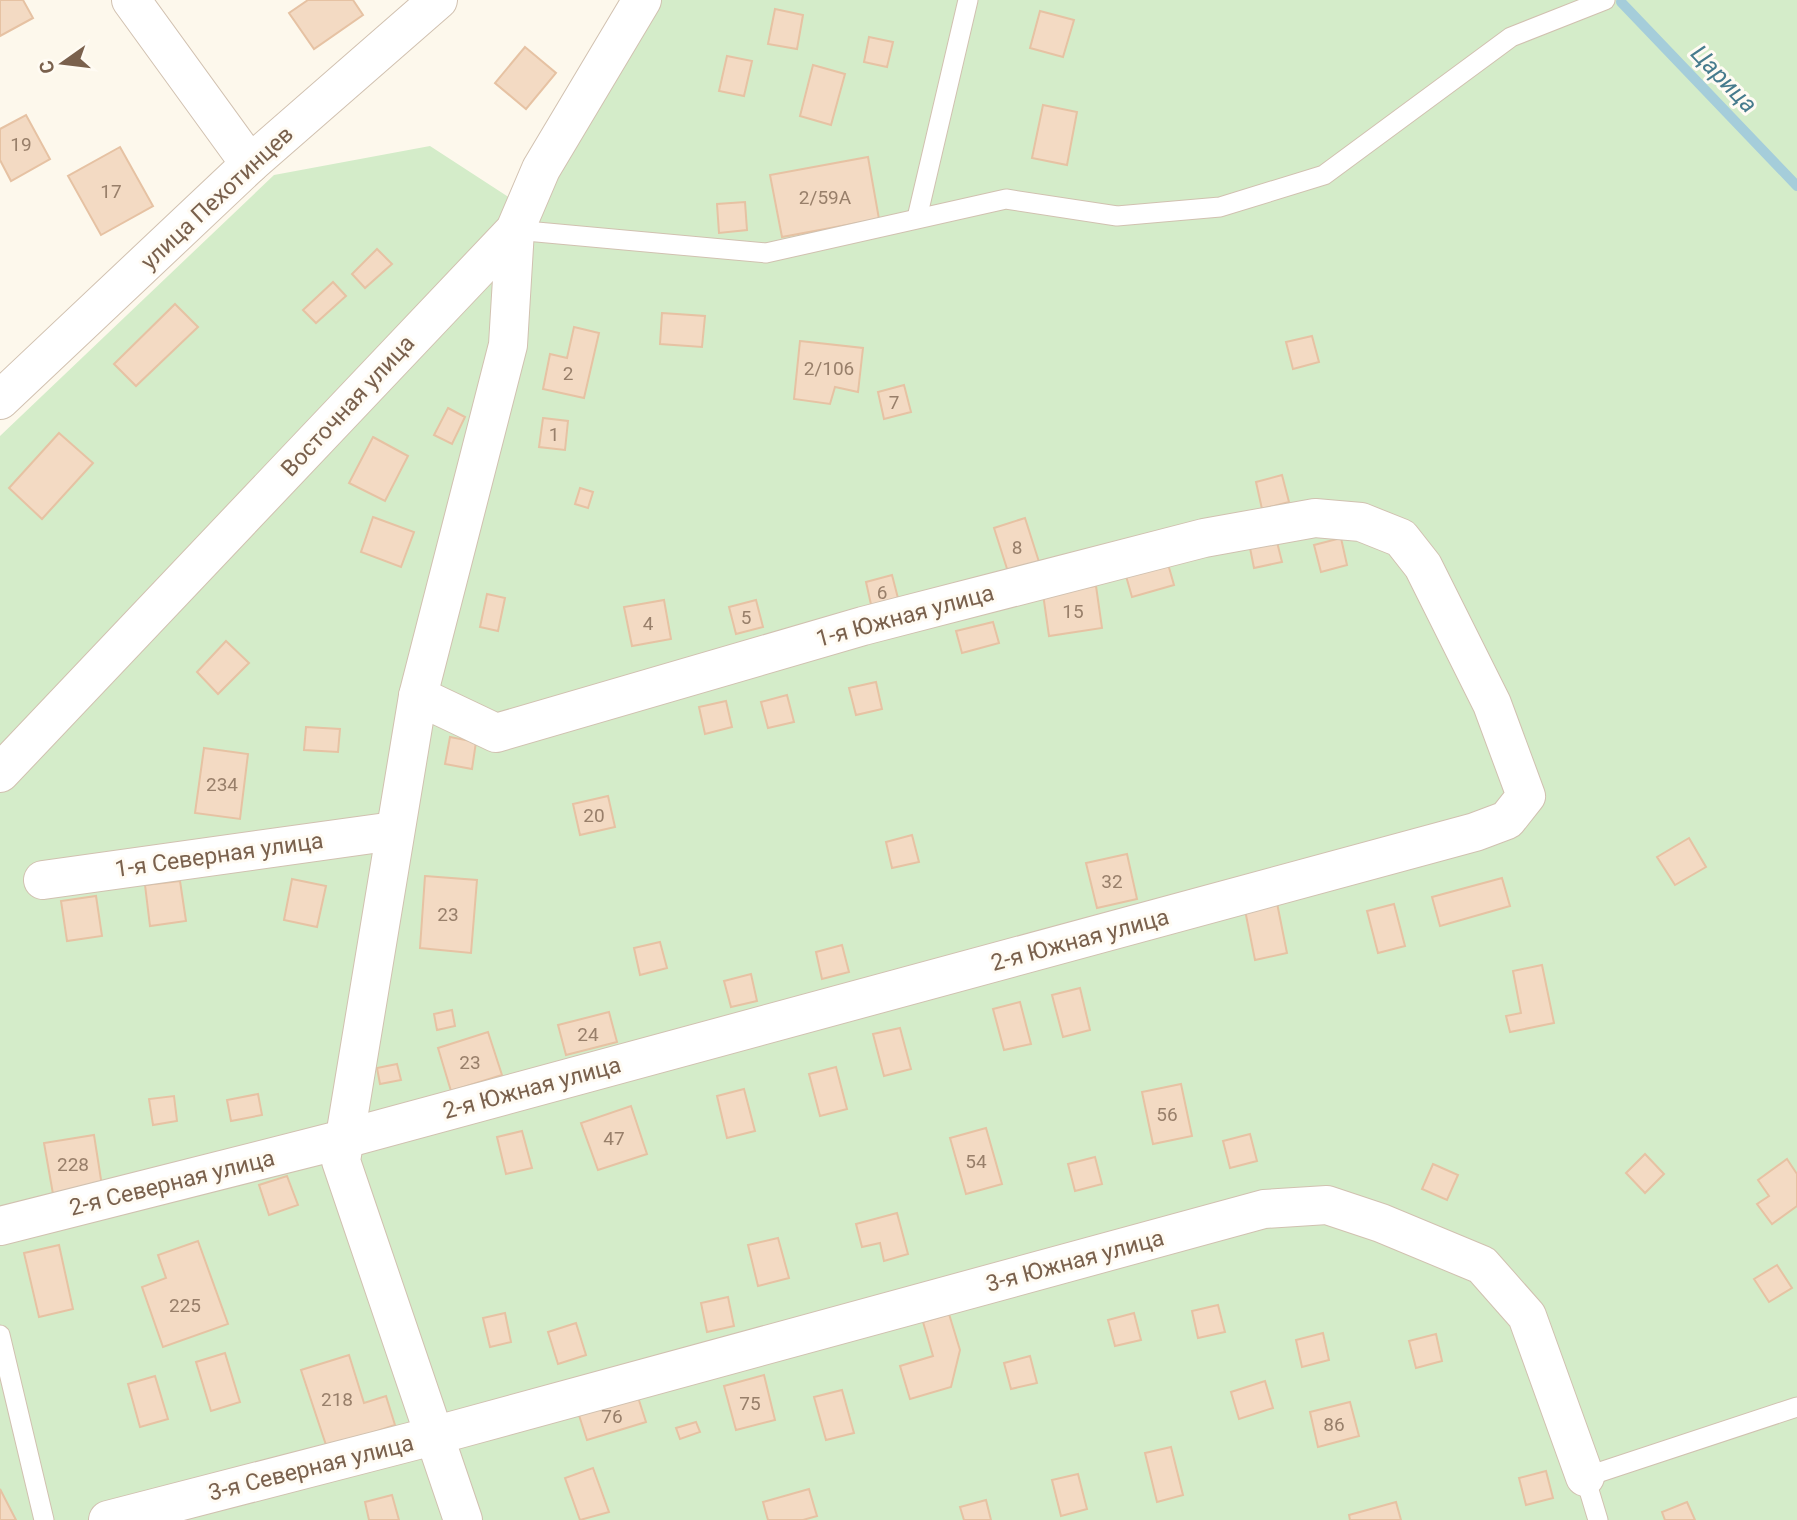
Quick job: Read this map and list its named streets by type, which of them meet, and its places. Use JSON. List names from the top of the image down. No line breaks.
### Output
{"streets":{"street":["улица Пехотинцев","Восточная улица","1-я Южная улица","1-я Северная улица","2-я Южная улица","2-я Северная улица","3-я Южная улица","3-я Северная улица"]},"crossings":[["1-я Южная улица","2-я Южная улица"],["2-я Южная улица","2-я Северная улица"],["3-я Южная улица","3-я Северная улица"]],"water":["Царица"],"house_numbers":["19","17","2/59А","2/106","2","7","1","8","6","15","5","4","234","20","32","23","24","23","56","47","54","228","225","218","75","76","86"],"north":"left"}
